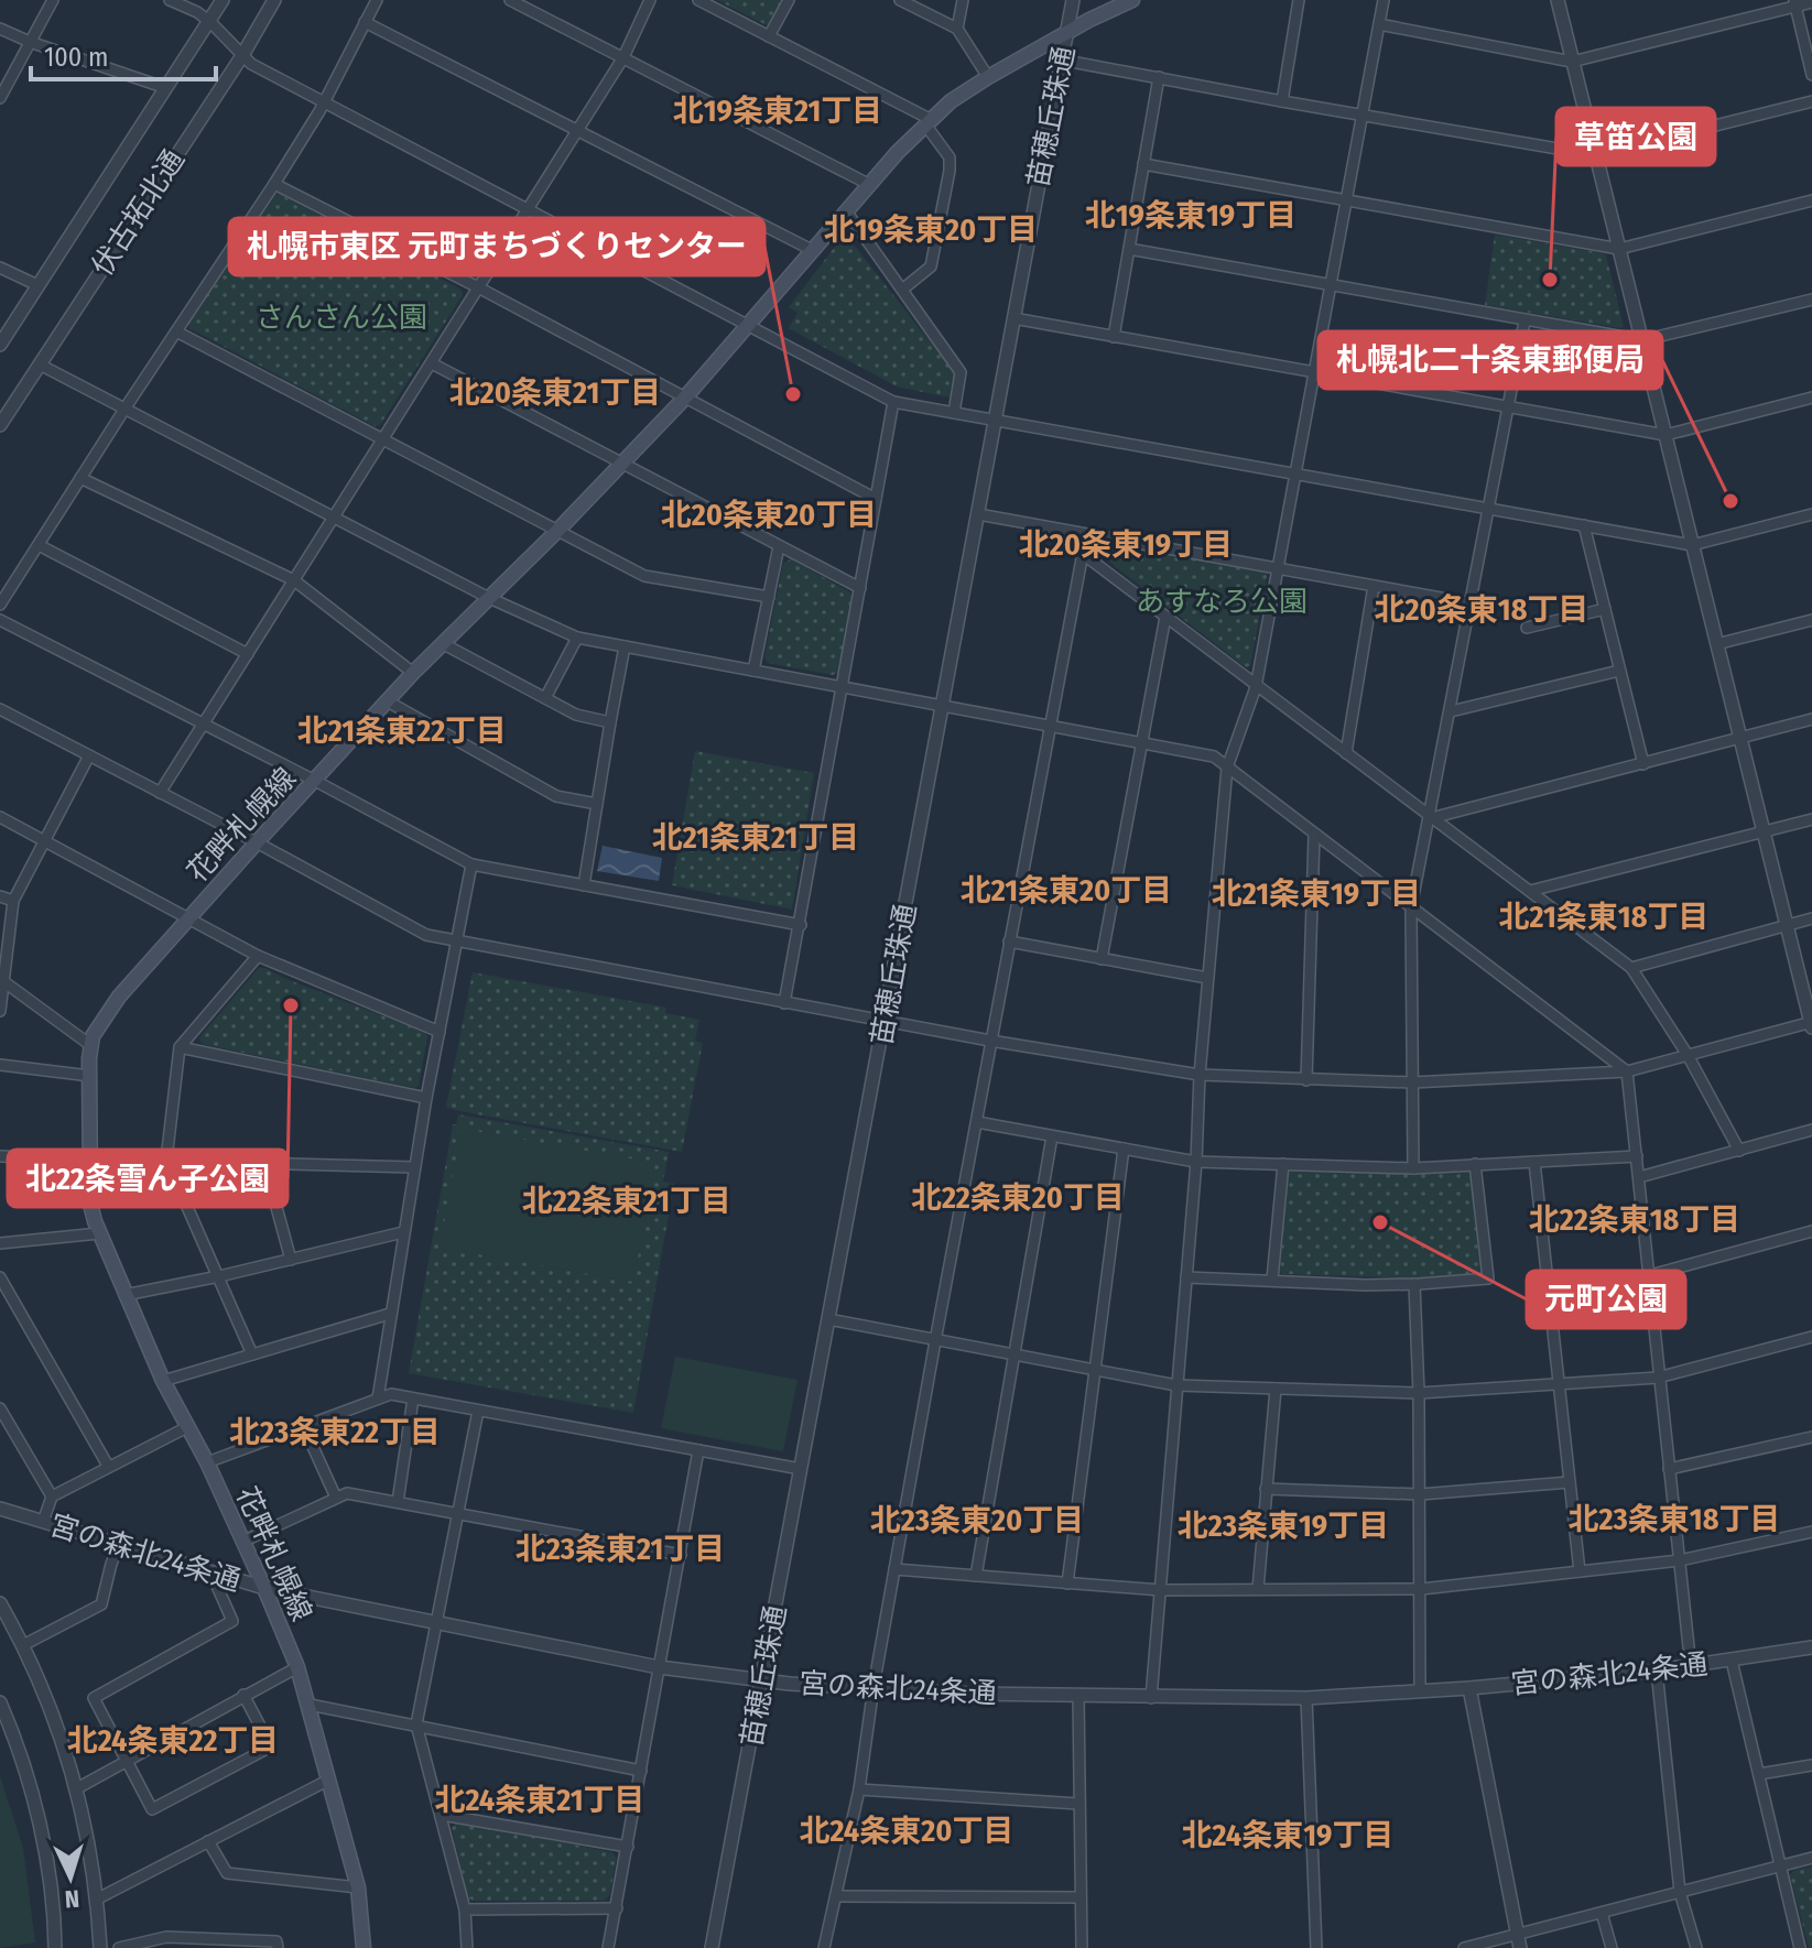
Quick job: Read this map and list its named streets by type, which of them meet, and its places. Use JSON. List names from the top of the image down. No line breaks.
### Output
{"streets":{"main road":["花畔札幌線"],"street":["苗穂丘珠通","伏古拓北通","宮の森北24条通"]},"crossings":[["苗穂丘珠通","花畔札幌線"],["苗穂丘珠通","宮の森北24条通"],["花畔札幌線","宮の森北24条通"]],"districts":["北19条東21丁目","北19条東19丁目","北19条東20丁目","北20条東21丁目","北20条東20丁目","北20条東19丁目","北20条東18丁目","北21条東22丁目","北21条東21丁目","北21条東20丁目","北21条東19丁目","北21条東18丁目","北22条東20丁目","北22条東21丁目","北22条東18丁目","北23条東22丁目","北23条東18丁目","北23条東20丁目","北23条東19丁目","北23条東21丁目","北24条東22丁目","北24条東21丁目","北24条東20丁目","北24条東19丁目"],"parks":["さんさん公園","あすなろ公園"],"places":["草笛公園","札幌市東区 元町まちづくりセンター","札幌北二十条東郵便局","北22条雪ん子公園","元町公園"],"scale_bar":"100 m","north":"bottom"}
